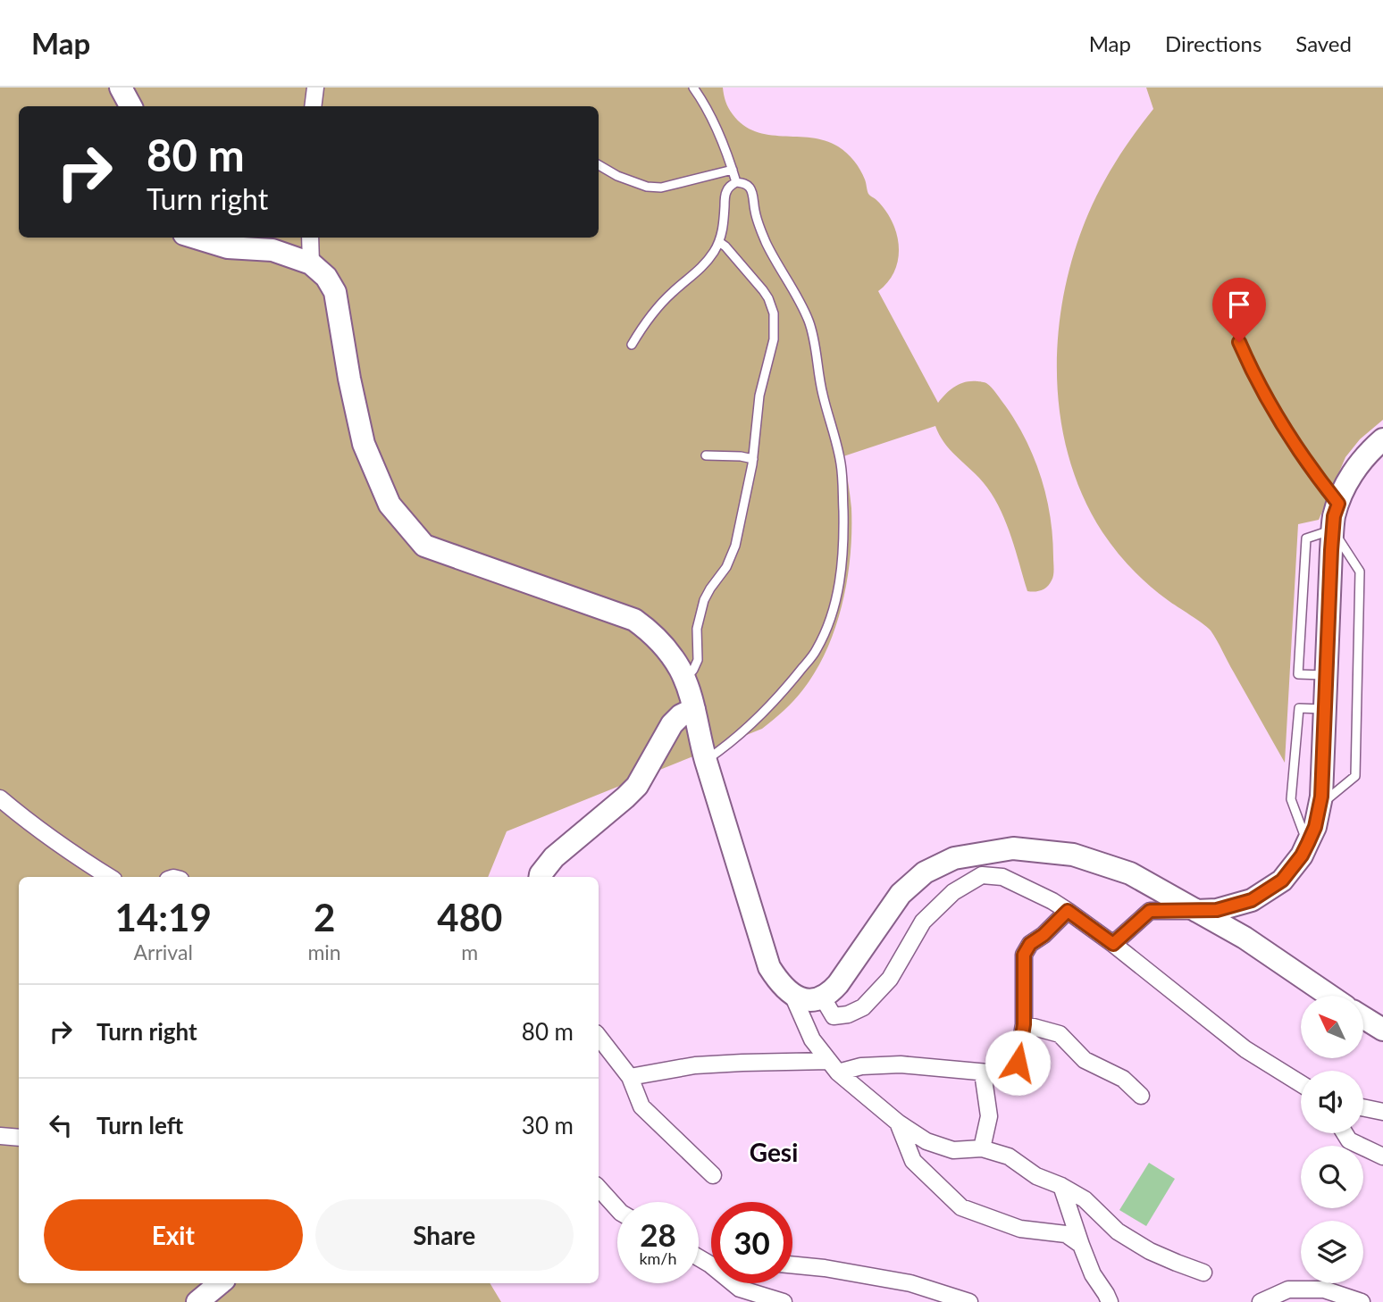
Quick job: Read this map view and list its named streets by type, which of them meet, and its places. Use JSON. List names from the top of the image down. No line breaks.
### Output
{"districts":["Gesi"],"north":"top left","page":{"header":"Map","nav":["Map","Directions","Saved"],"turn":["80 m","Turn right"],"eta":["14:19","Arrival","2","min","480","m"],"list":[{"name":"Turn right","value":"80 m"},{"name":"Turn left","value":"30 m"}],"buttons":["Exit","Share"],"speed":"28 km/h","limit":"30"}}
